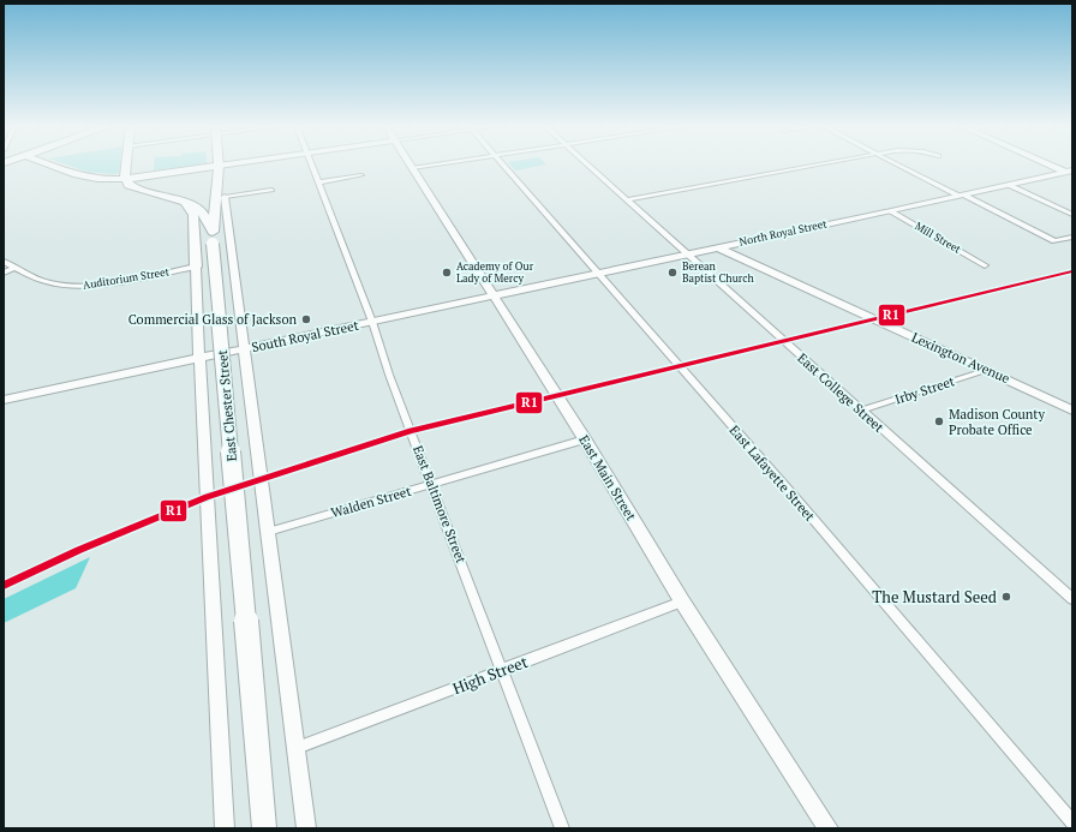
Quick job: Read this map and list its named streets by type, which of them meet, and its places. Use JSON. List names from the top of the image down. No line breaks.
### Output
{"streets":{"highway":["East Chester Street"],"street":["North Royal Street","Mill Street","Auditorium Street","South Royal Street","Lexington Avenue","Irby Street","East College Street","East Lafayette Street","East Main Street","Walden Street","East Baltimore Street","High Street"]},"crossings":[["North Royal Street","Mill Street"],["North Royal Street","South Royal Street"],["North Royal Street","Lexington Avenue"],["North Royal Street","East College Street"],["North Royal Street","East Lafayette Street"],["North Royal Street","East Main Street"],["South Royal Street","East Main Street"],["South Royal Street","East Baltimore Street"],["Lexington Avenue","Irby Street"],["Irby Street","East College Street"],["East Main Street","Walden Street"],["East Main Street","High Street"],["Walden Street","East Baltimore Street"],["East Baltimore Street","High Street"]],"places":["Academy of Our Lady of Mercy","Berean Baptist Church","Commercial Glass of Jackson","Madison County Probate Office","The Mustard Seed"],"lines":["transit line R1"]}
